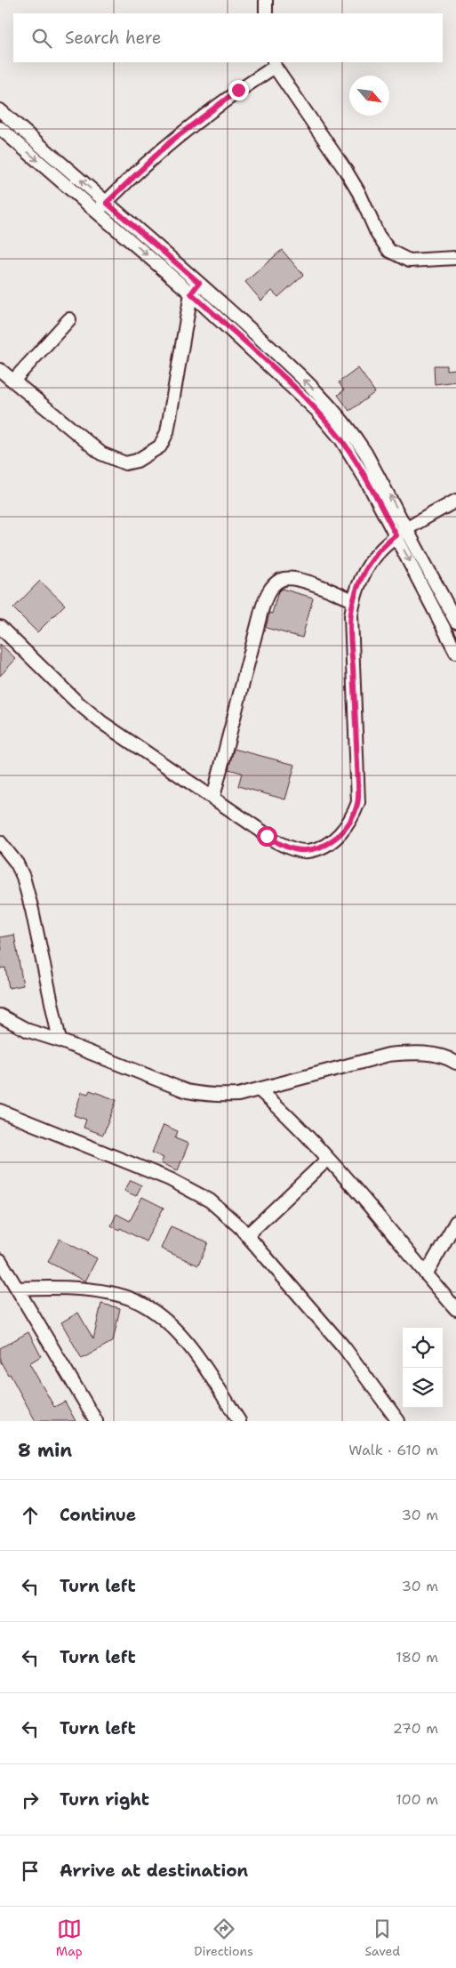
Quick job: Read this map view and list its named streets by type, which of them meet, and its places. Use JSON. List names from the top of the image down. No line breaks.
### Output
{"north":"bottom right","page":{"search":"Search here","heading":["8 min","Walk · 610 m"],"list":[["Continue","30 m"],["Turn left","30 m"],["Turn left","180 m"],["Turn left","270 m"],["Turn right","100 m"],"Arrive at destination"],"nav":["Map","Directions","Saved"]}}
